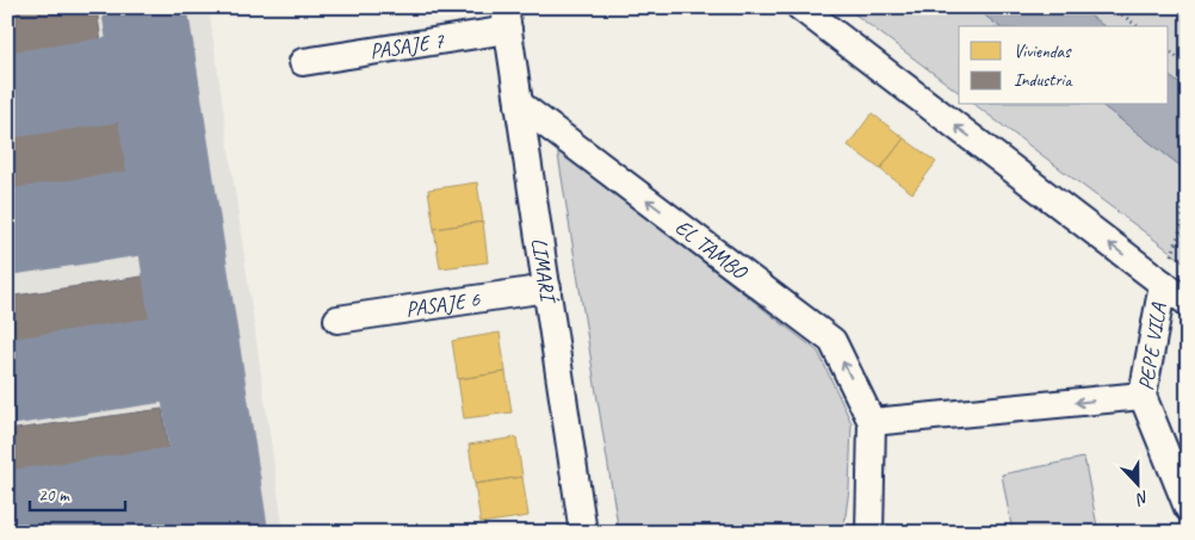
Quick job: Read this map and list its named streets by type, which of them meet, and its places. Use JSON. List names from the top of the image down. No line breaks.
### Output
{"streets":{"street":["PASAJE 7","EL TAMBO","LIMARÍ","PASAJE 6","PEPE VILA"]},"crossings":[["PASAJE 7","LIMARÍ"],["EL TAMBO","LIMARÍ"],["LIMARÍ","PASAJE 6"]],"one_way":["EL TAMBO"],"legend":["Viviendas","Industria"],"scale_bar":"20 m","north":"bottom"}
